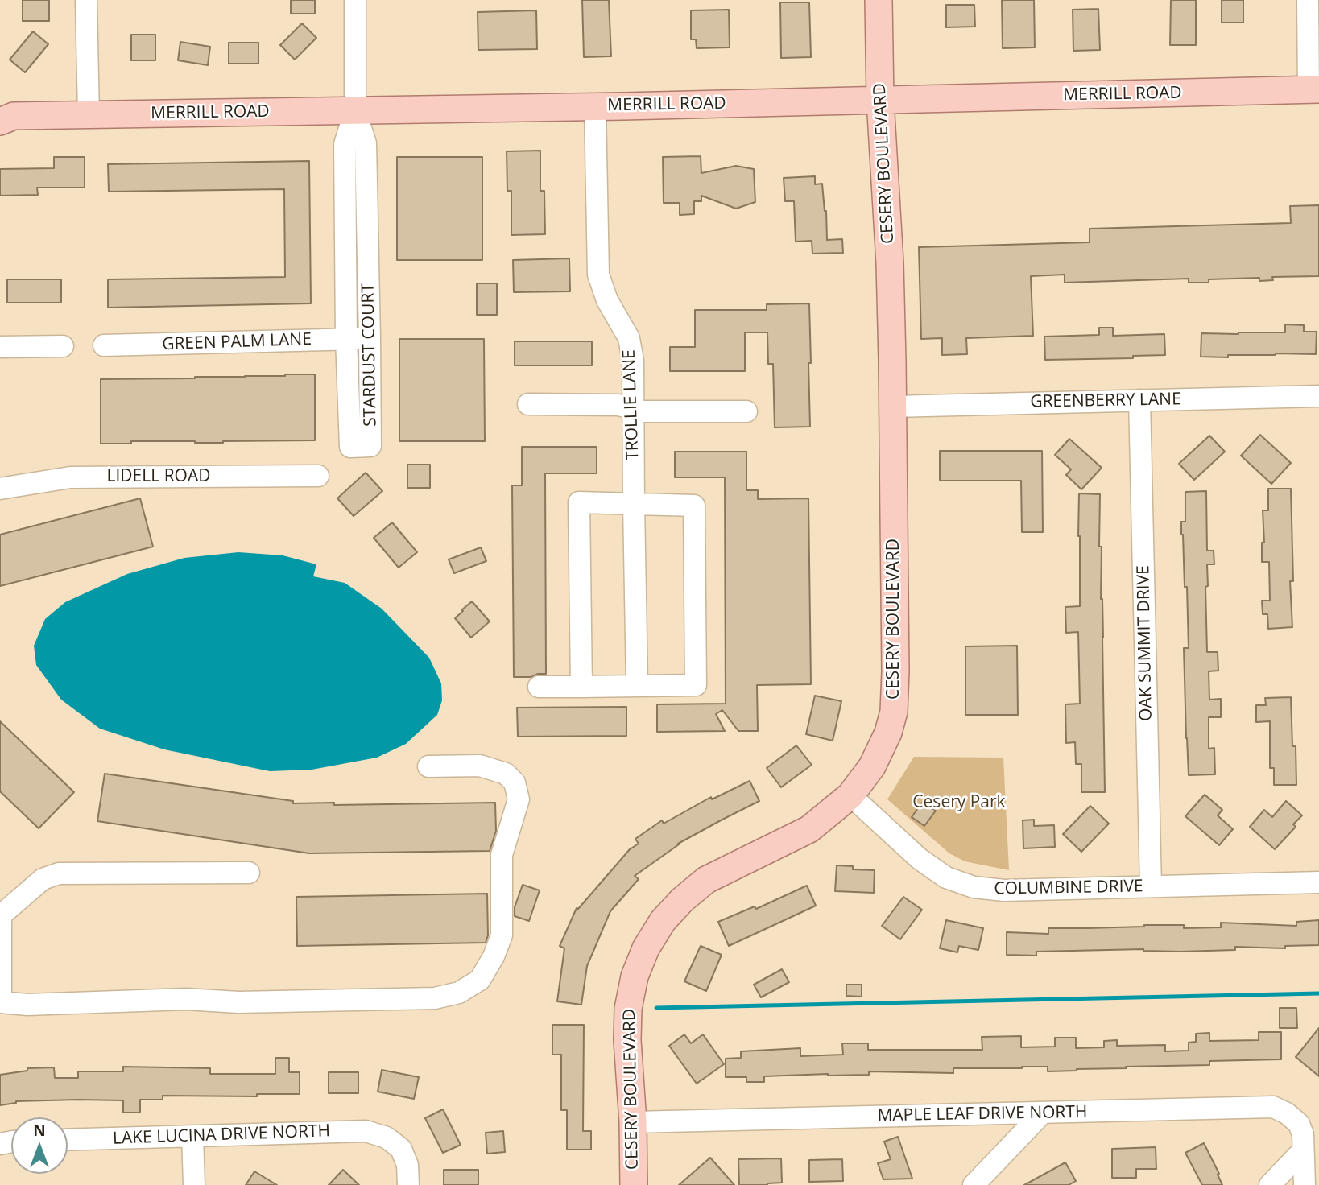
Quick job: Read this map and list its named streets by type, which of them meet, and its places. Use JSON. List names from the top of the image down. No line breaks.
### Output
{"streets":{"main road":["MERRILL ROAD","CESERY BOULEVARD"],"street":["GREEN PALM LANE","STARDUST COURT","GREENBERRY LANE","TROLLIE LANE","LIDELL ROAD","OAK SUMMIT DRIVE","COLUMBINE DRIVE","MAPLE LEAF DRIVE NORTH","LAKE LUCINA DRIVE NORTH"]},"crossings":[["MERRILL ROAD","CESERY BOULEVARD"],["MERRILL ROAD","STARDUST COURT"],["MERRILL ROAD","TROLLIE LANE"],["CESERY BOULEVARD","GREENBERRY LANE"],["CESERY BOULEVARD","COLUMBINE DRIVE"],["CESERY BOULEVARD","MAPLE LEAF DRIVE NORTH"],["GREEN PALM LANE","STARDUST COURT"],["GREENBERRY LANE","OAK SUMMIT DRIVE"],["OAK SUMMIT DRIVE","COLUMBINE DRIVE"]],"parks":["Cesery Park"],"north":"top"}
